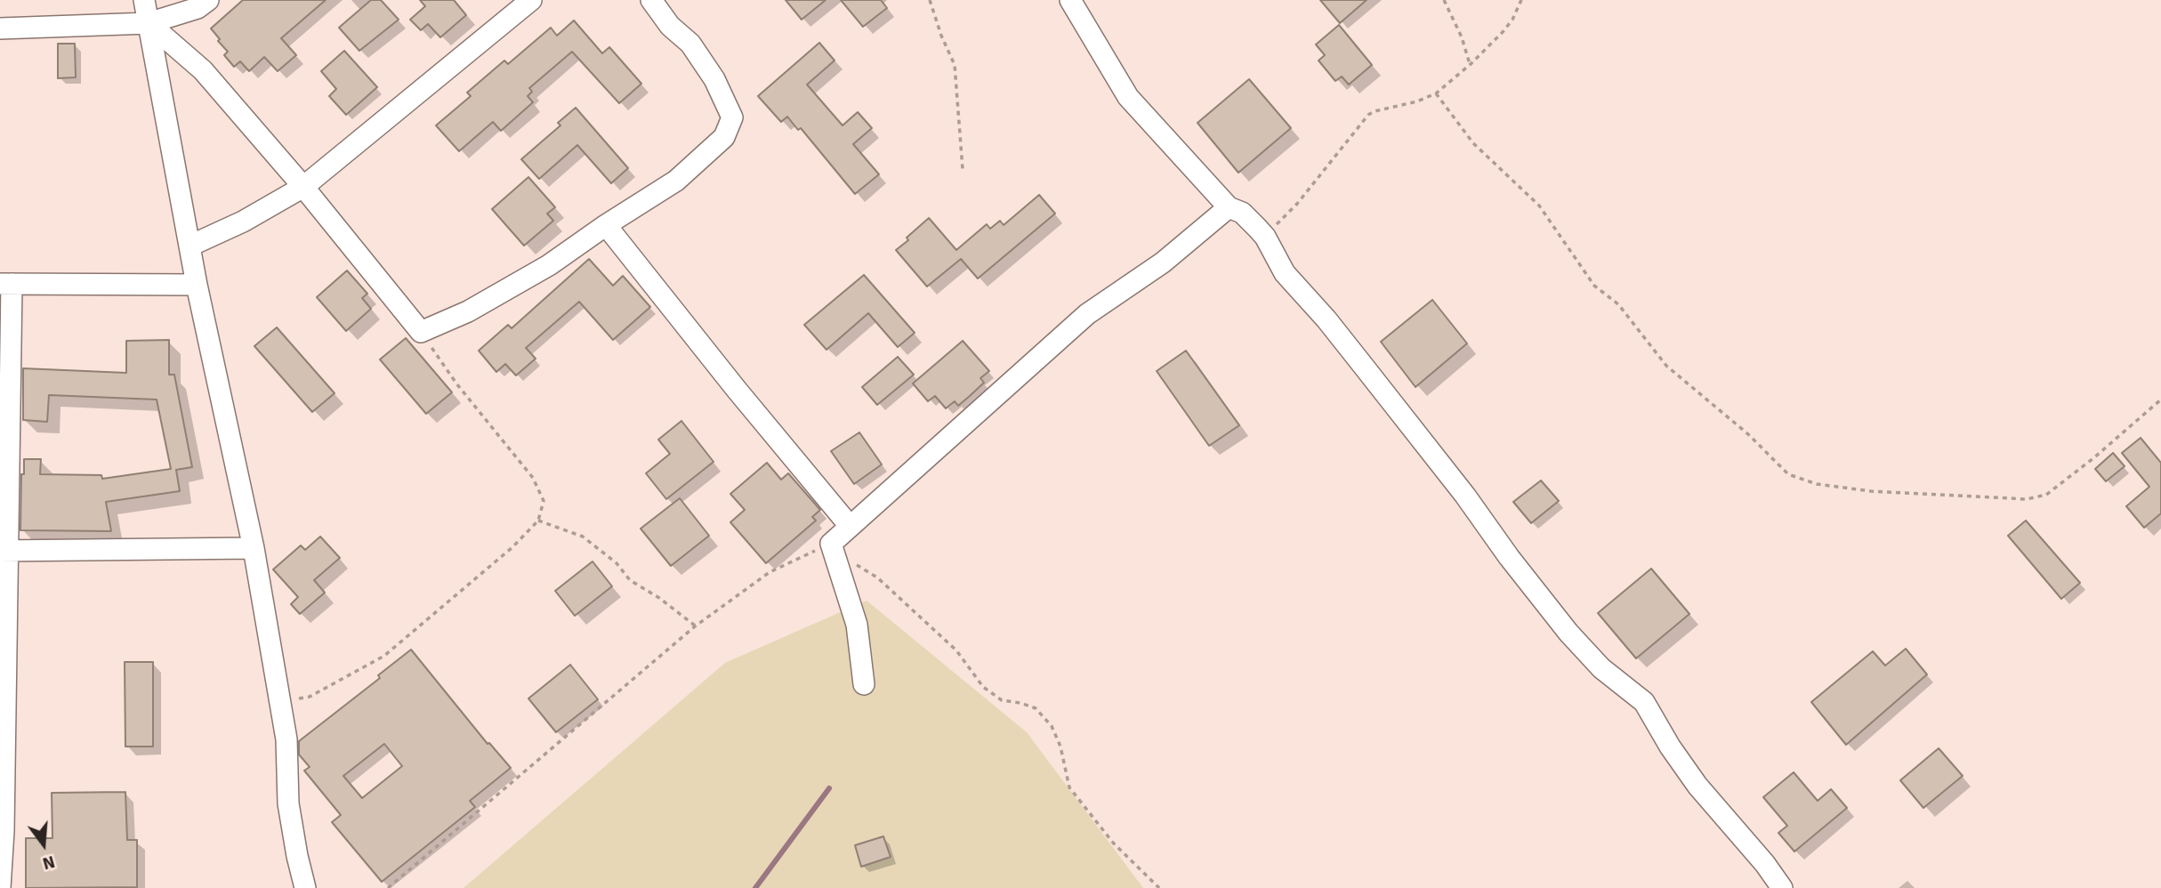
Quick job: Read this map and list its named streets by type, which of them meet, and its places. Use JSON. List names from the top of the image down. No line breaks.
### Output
{"north":"bottom"}
